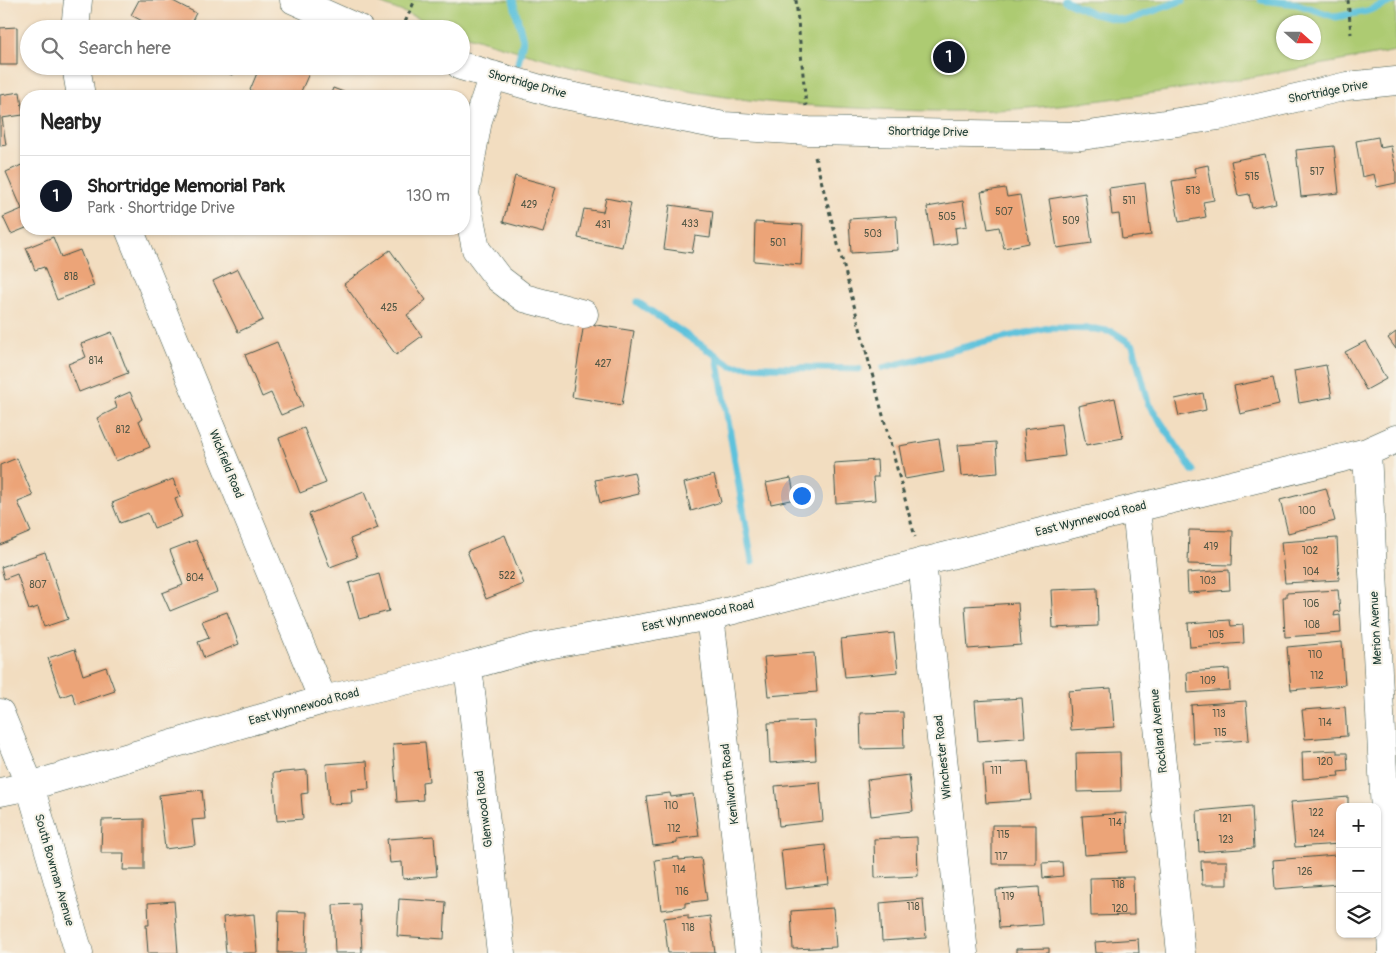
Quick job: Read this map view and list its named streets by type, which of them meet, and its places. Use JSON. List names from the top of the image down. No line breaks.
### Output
{"streets":{"street":["Shortridge Drive","Wickfield Road","East Wynnewood Road","Merion Avenue","Rockland Avenue","Winchester Road","Kenilworth Road","Glenwood Road","South Bowman Avenue"]},"crossings":[["Wickfield Road","East Wynnewood Road"],["East Wynnewood Road","Merion Avenue"],["East Wynnewood Road","Rockland Avenue"],["East Wynnewood Road","Winchester Road"],["East Wynnewood Road","Kenilworth Road"],["East Wynnewood Road","Glenwood Road"],["East Wynnewood Road","South Bowman Avenue"]],"house_numbers":["517","515","513","511","429","507","505","509","433","431","503","501","818","425","814","427","812","100","419","102","104","522","804","103","807","106","108","105","110","112","109","113","114","115","120","111","110","122","121","114","112","124","115","123","117","114","126","118","116","119","118","120","118"],"north":"right","page":{"search":"Search here","pins":"1","heading":"Nearby","list":[{"mark":"1","name":"Shortridge Memorial Park","note":"Park · Shortridge Drive","value":"130 m"}],"map_buttons":["+","−"]}}
